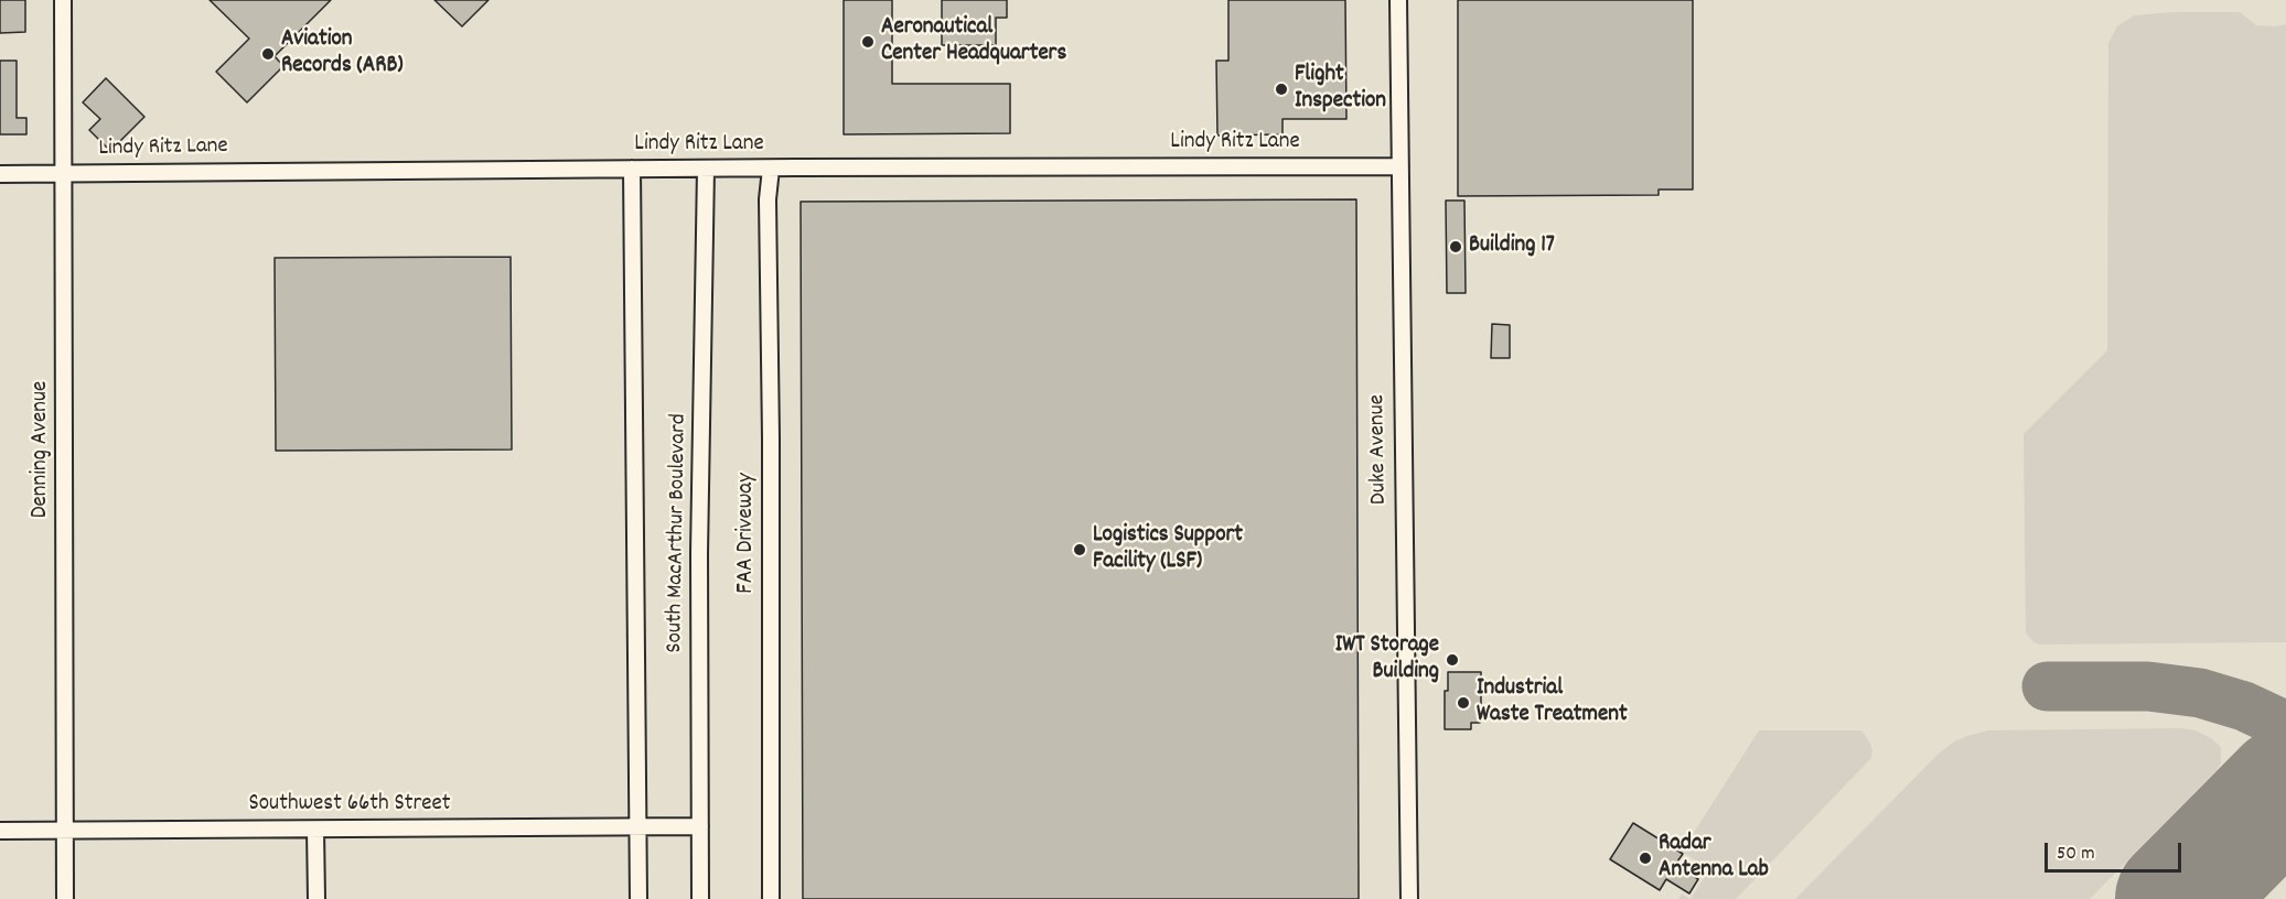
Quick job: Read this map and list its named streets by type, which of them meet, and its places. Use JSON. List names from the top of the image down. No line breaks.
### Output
{"streets":{"street":["Lindy Ritz Lane","Denning Avenue","Duke Avenue","South MacArthur Boulevard","FAA Driveway","Southwest 66th Street"]},"crossings":[["Lindy Ritz Lane","Denning Avenue"],["Lindy Ritz Lane","Duke Avenue"],["Lindy Ritz Lane","South MacArthur Boulevard"],["Lindy Ritz Lane","FAA Driveway"],["Denning Avenue","Southwest 66th Street"],["South MacArthur Boulevard","Southwest 66th Street"]],"places":["Aeronautical Center Headquarters","Aviation Records (ARB)","Flight Inspection","Building 17","Logistics Support Facility (LSF)","IWT Storage Building","Industrial Waste Treatment","Radar Antenna Lab"],"scale_bar":"50 m"}
